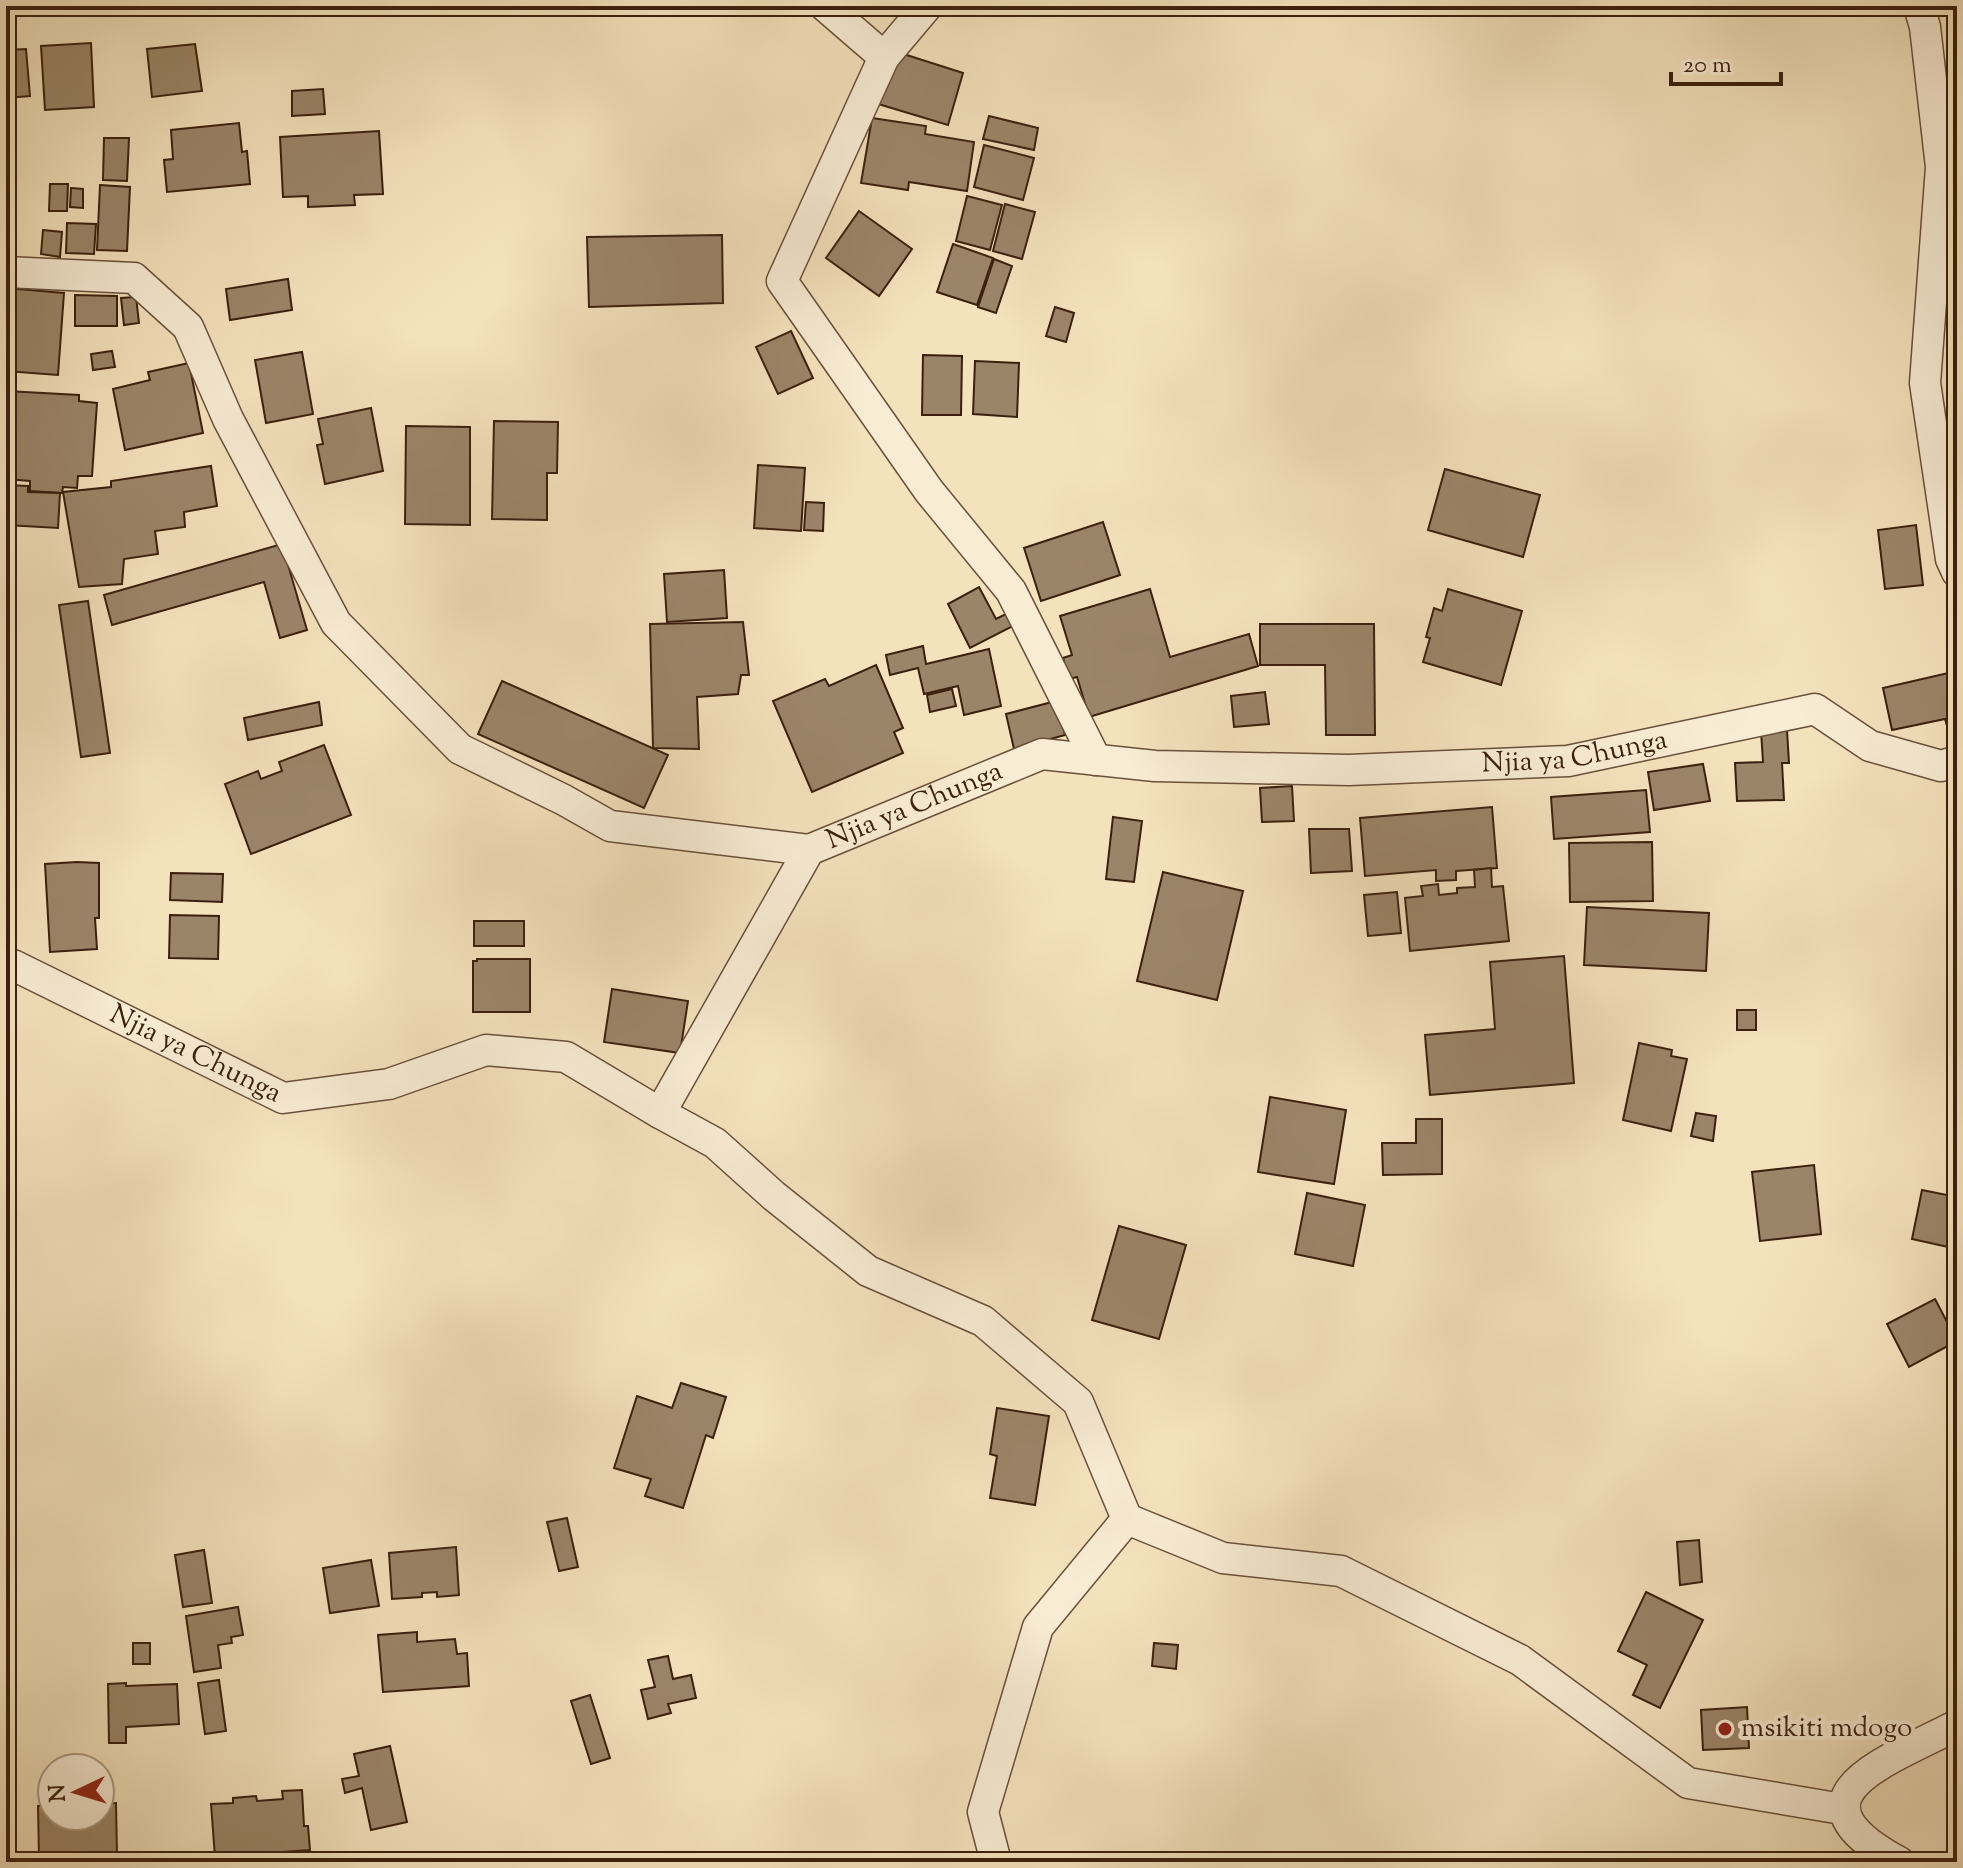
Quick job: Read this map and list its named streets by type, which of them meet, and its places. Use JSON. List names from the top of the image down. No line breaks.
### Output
{"streets":{"street":["Njia ya Chunga"]},"places":["msikiti mdogo"],"scale_bar":"20 m","north":"left"}
